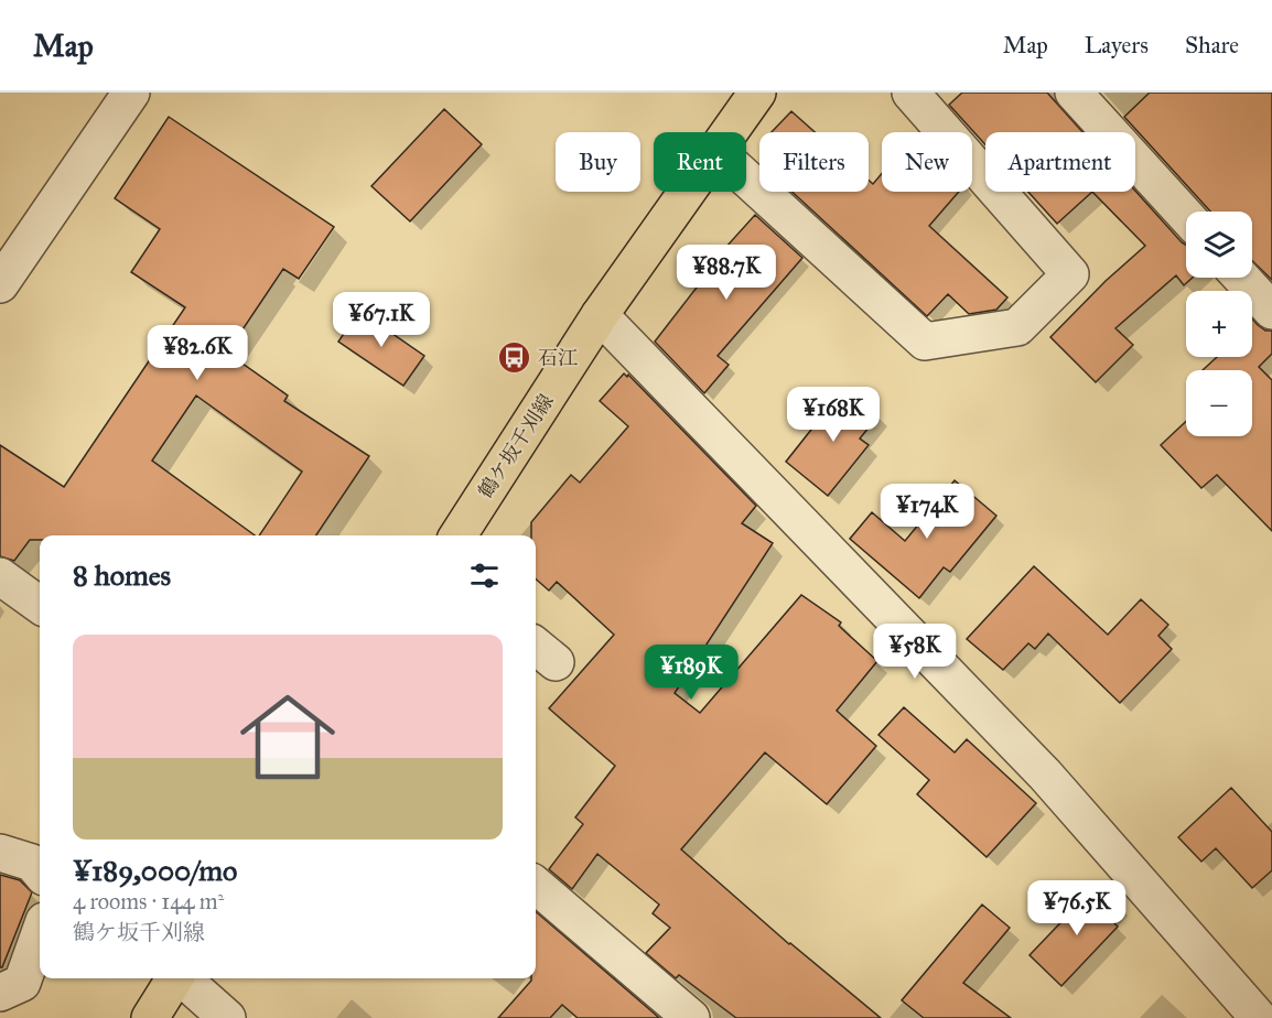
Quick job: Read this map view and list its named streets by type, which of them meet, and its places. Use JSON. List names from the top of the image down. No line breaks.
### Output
{"streets":{"main road":["鶴ケ坂千刈線"]},"places":{"bus stop":["石江"]},"page":{"header":"Map","nav":["Map","Layers","Share"],"chip":["Buy","Rent","Filters","New","Apartment"],"map_buttons":["+","−"],"price":["¥88.7K","¥67.1K","¥82.6K","¥168K","¥174K","¥58K","¥189K","¥76.5K"],"heading":"8 homes","list":[{"name":"¥189,000/mo","note":"4 rooms · 144 m² · 鶴ケ坂千刈線"}]}}
